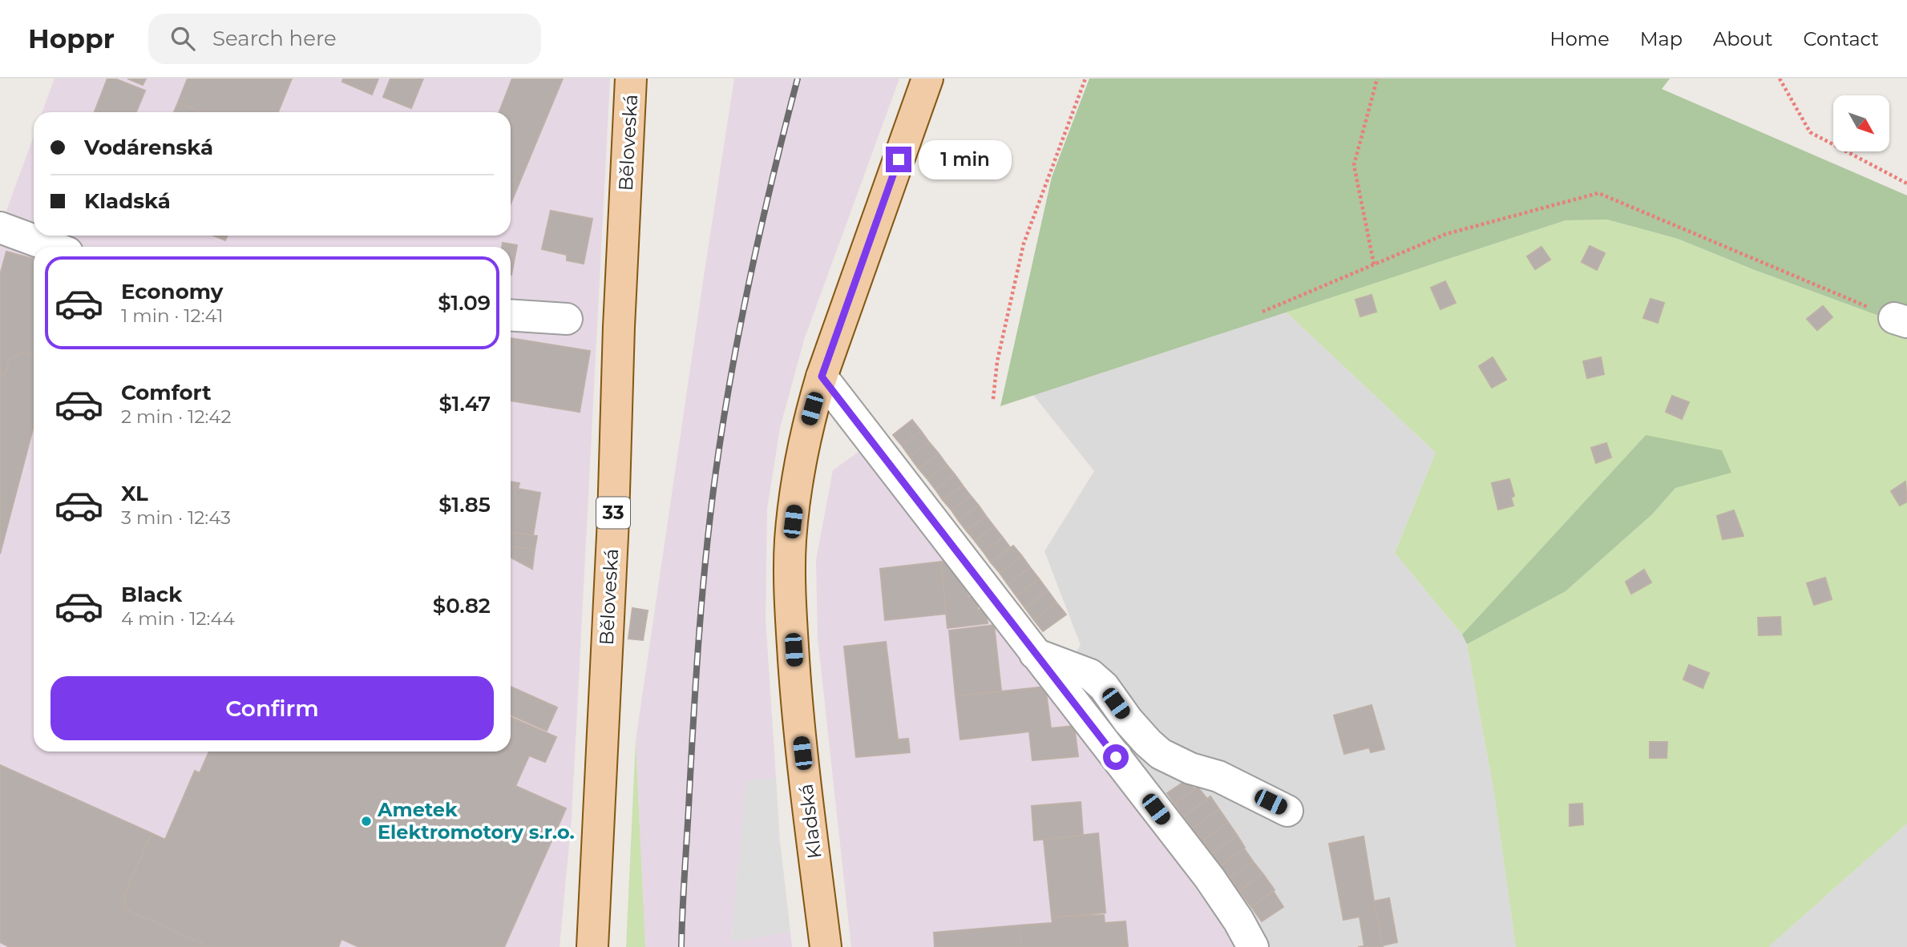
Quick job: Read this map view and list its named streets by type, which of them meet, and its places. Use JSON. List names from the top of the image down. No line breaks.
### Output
{"streets":{"main road":["Běloveská","33","Kladská"]},"places":["Ametek Elektromotory s.r.o."],"north":"bottom right","page":{"header":"Hoppr","search":"Search here","nav":["Home","Map","About","Contact"],"banner":["Vodárenská","Kladská"],"bubble":"1 min","list":[{"name":"Economy","note":"1 min · 12:41","value":"$1.09"},{"name":"Comfort","note":"2 min · 12:42","value":"$1.47"},{"name":"XL","note":"3 min · 12:43","value":"$1.85"},{"name":"Black","note":"4 min · 12:44","value":"$0.82"}],"buttons":"Confirm"}}
